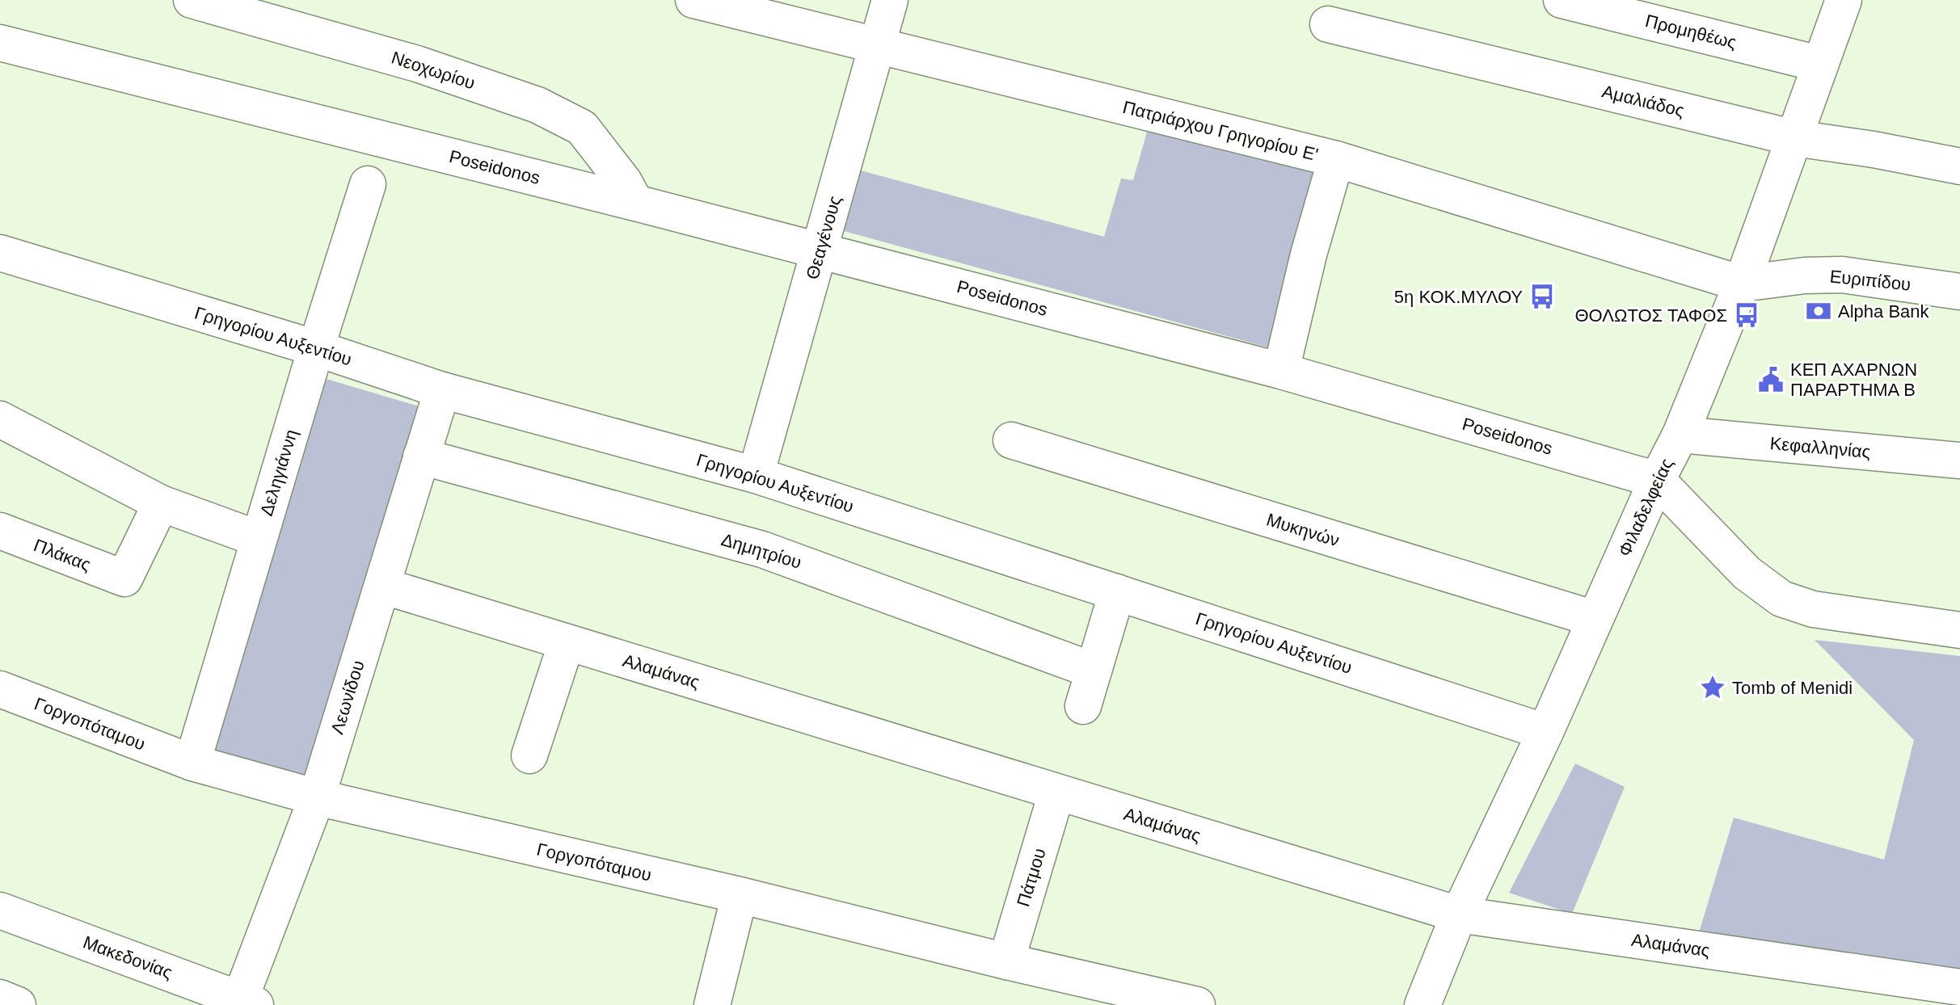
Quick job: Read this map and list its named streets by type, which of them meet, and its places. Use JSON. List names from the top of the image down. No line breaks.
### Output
{"streets":{"street":["Προμηθέως","Νεοχωρίου","Αμαλιάδος","Πατριάρχου Γρηγορίου E'","Poseidonos","Θεαγένους","Ευριπίδου","Γρηγορίου Αυξεντίου","Κεφαλληνίας","Δεληγιάννη","Φιλαδελφείας","Μυκηνών","Δημητρίου","Πλάκας","Αλαμάνας","Λεωνίδου","Γοργοπόταμου","Πάτμου","Μακεδονίας"]},"crossings":[["Προμηθέως","Φιλαδελφείας"],["Νεοχωρίου","Poseidonos"],["Αμαλιάδος","Φιλαδελφείας"],["Πατριάρχου Γρηγορίου E'","Θεαγένους"],["Πατριάρχου Γρηγορίου E'","Ευριπίδου"],["Πατριάρχου Γρηγορίου E'","Φιλαδελφείας"],["Poseidonos","Θεαγένους"],["Poseidonos","Φιλαδελφείας"],["Θεαγένους","Γρηγορίου Αυξεντίου"],["Ευριπίδου","Φιλαδελφείας"],["Γρηγορίου Αυξεντίου","Δεληγιάννη"],["Γρηγορίου Αυξεντίου","Φιλαδελφείας"],["Γρηγορίου Αυξεντίου","Λεωνίδου"],["Κεφαλληνίας","Φιλαδελφείας"],["Δεληγιάννη","Γοργοπόταμου"],["Φιλαδελφείας","Μυκηνών"],["Φιλαδελφείας","Αλαμάνας"],["Δημητρίου","Λεωνίδου"],["Αλαμάνας","Λεωνίδου"],["Αλαμάνας","Πάτμου"],["Λεωνίδου","Γοργοπόταμου"],["Λεωνίδου","Μακεδονίας"],["Γοργοπόταμου","Πάτμου"]],"places":{"bus stop":["5η ΚΟΚ.ΜΥΛΟΥ","ΘΟΛΩΤΟΣ ΤΑΦΟΣ"],"bank":["Alpha Bank"],"public building":["ΚΕΠ ΑΧΑΡΝΩΝ ΠΑΡΑΡΤΗΜΑ Β"],"place":["Tomb of Menidi"]}}
